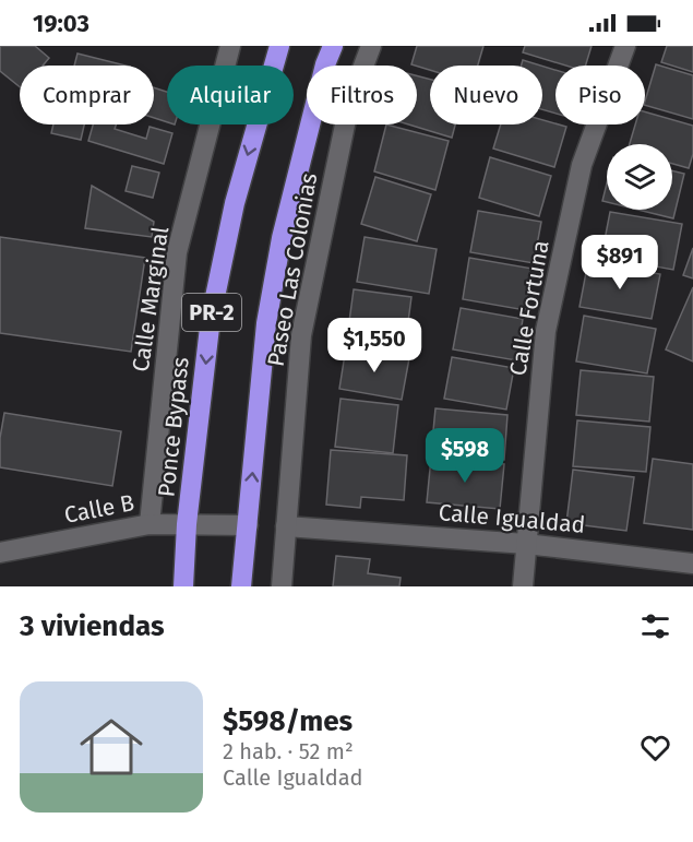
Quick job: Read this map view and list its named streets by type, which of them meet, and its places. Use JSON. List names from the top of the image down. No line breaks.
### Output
{"streets":{"highway":["PR-2","Ponce Bypass"],"street":["Paseo Las Colonias","Calle Marginal","Calle Fortuna","Calle B","Calle Igualdad"]},"crossings":[["Paseo Las Colonias","Calle Igualdad"],["Calle Marginal","Calle B"],["Calle Fortuna","Calle Igualdad"],["PR-2","Calle B"],["Ponce Bypass","Calle B"]],"page":{"status":"19:03","chip":["Comprar","Alquilar","Filtros","Nuevo","Piso"],"price":["$891","$1,550","$598"],"heading":"3 viviendas","list":[{"name":"$598/mes","note":"2 hab. · 52 m² · Calle Igualdad"}]}}
